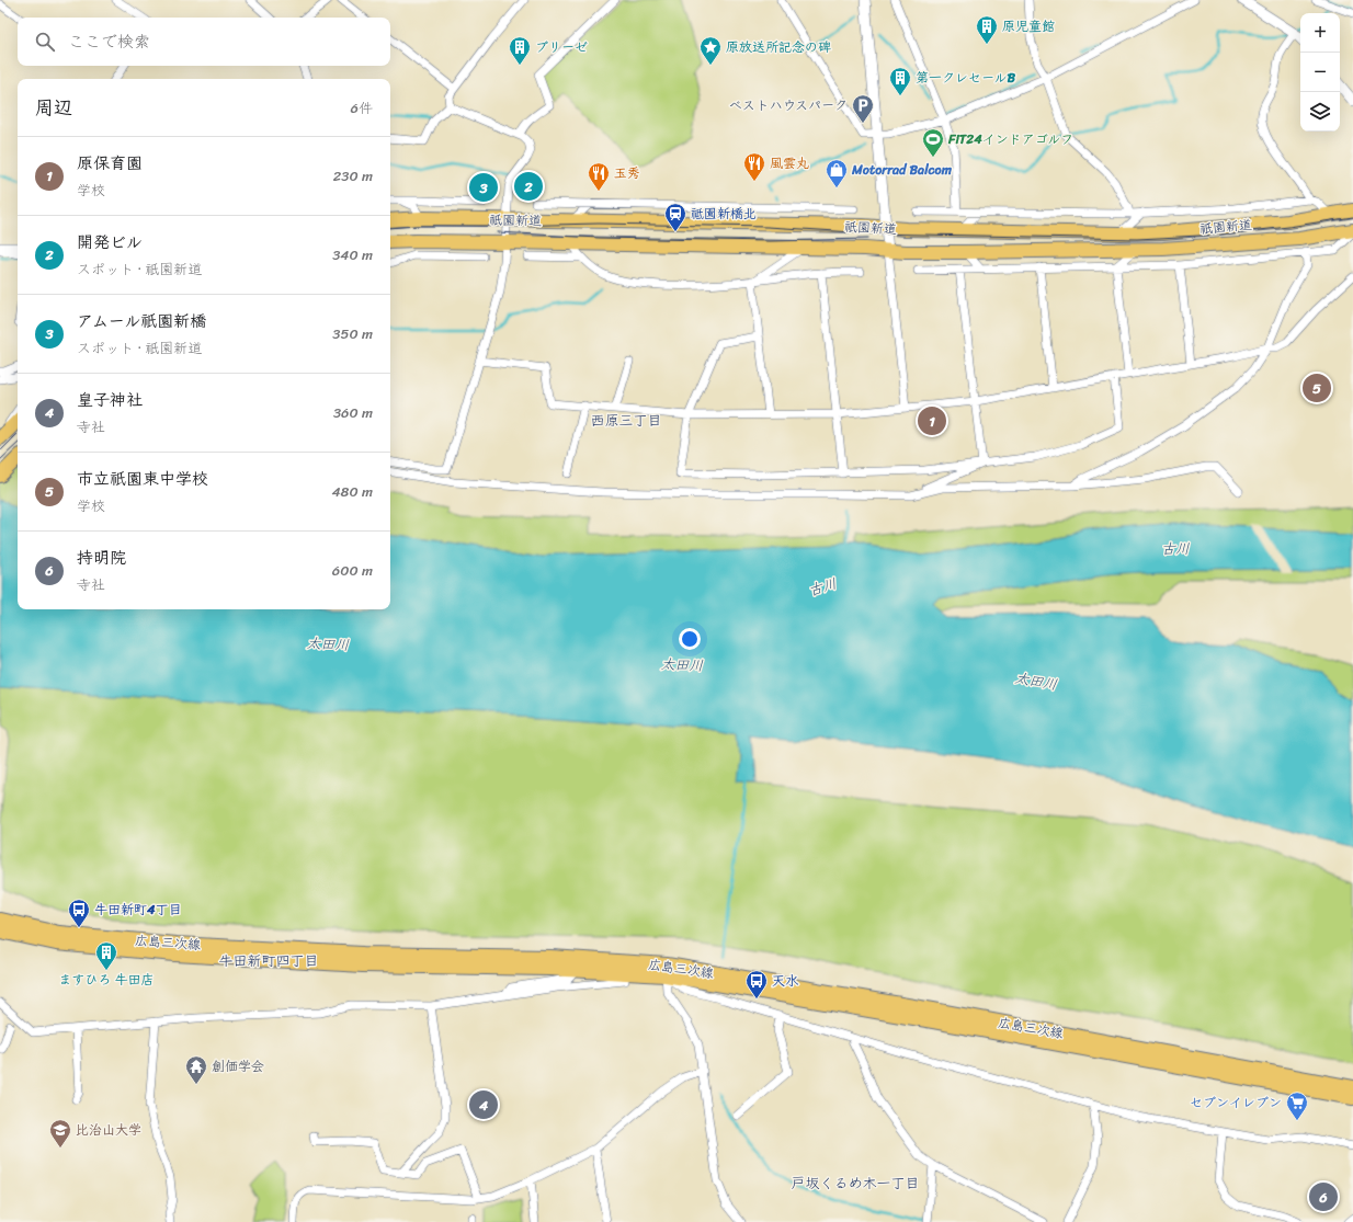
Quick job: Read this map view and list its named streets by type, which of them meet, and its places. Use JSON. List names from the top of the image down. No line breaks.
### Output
{"streets":{"main road":["祇園新道","広島三次線"]},"districts":["西原三丁目","牛田新町四丁目","戸坂くるめ木一丁目"],"water":["古川","太田川"],"places":{"building":["原児童館","ブリーゼ","第一クレセールB","ますひろ 牛田店"],"place":["原放送所記念の碑"],"parking":["ベストハウスパーク"],"sports":["FiT24インドアゴルフ"],"restaurant":["風雲丸","玉秀"],"shop":["Motorrad Balcom"],"station":["祗園新橋北"],"bus stop":["牛田新町4丁目","天水"],"temple":["創価学会"],"supermarket":["セブンイレブン"],"school or university":["比治山大学"]},"page":{"map_buttons":["+","−"],"search":"ここで検索","heading":["周辺","6件"],"list":[{"mark":"1","name":"原保育園","note":"学校","value":"230 m"},{"mark":"2","name":"開発ビル","note":"スポット · 祇園新道","value":"340 m"},{"mark":"3","name":"アムール祇園新橋","note":"スポット · 祇園新道","value":"350 m"},{"mark":"4","name":"皇子神社","note":"寺社","value":"360 m"},{"mark":"5","name":"市立祇園東中学校","note":"学校","value":"480 m"},{"mark":"6","name":"持明院","note":"寺社","value":"600 m"}],"pins":["2","3","5","1","4","6"]}}
